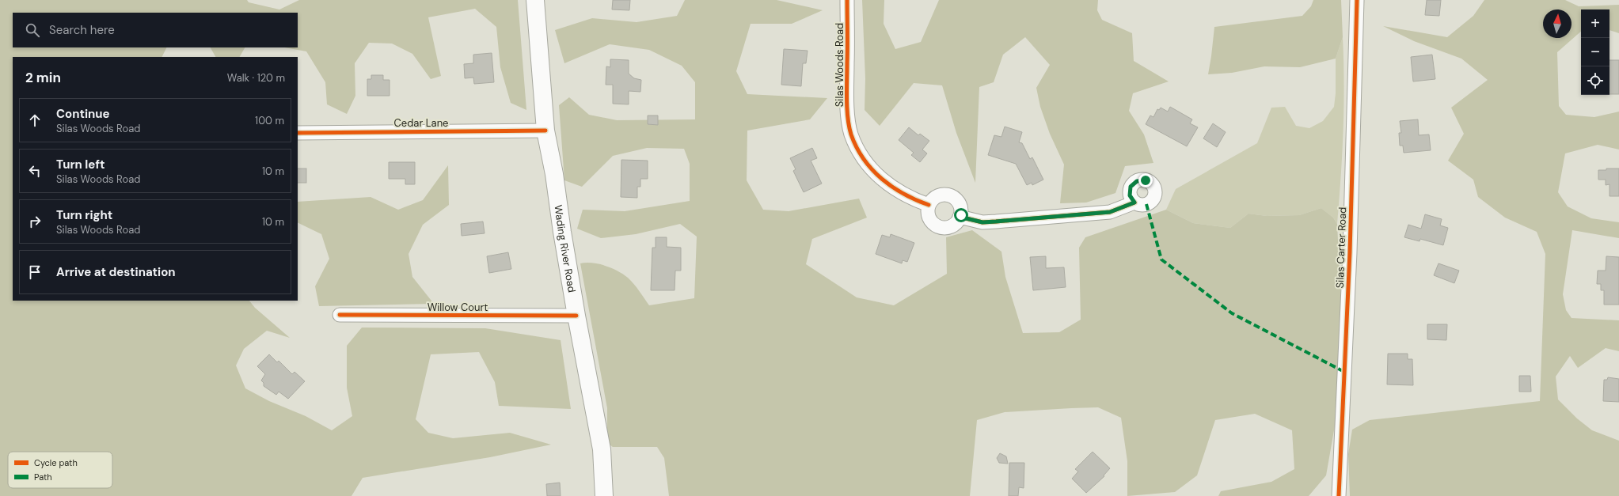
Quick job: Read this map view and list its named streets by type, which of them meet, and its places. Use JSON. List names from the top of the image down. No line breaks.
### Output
{"streets":{"main road":["Wading River Road"],"street":["Silas Woods Road","Cedar Lane","Silas Carter Road","Willow Court"]},"crossings":[["Cedar Lane","Wading River Road"],["Wading River Road","Willow Court"]],"legend":["Cycle path","Path"],"north":"top","page":{"map_buttons":["+","−"],"search":"Search here","heading":["2 min","Walk · 120 m"],"list":[["Continue","Silas Woods Road","100 m"],["Turn left","Silas Woods Road","10 m"],["Turn right","Silas Woods Road","10 m"],"Arrive at destination"]}}
